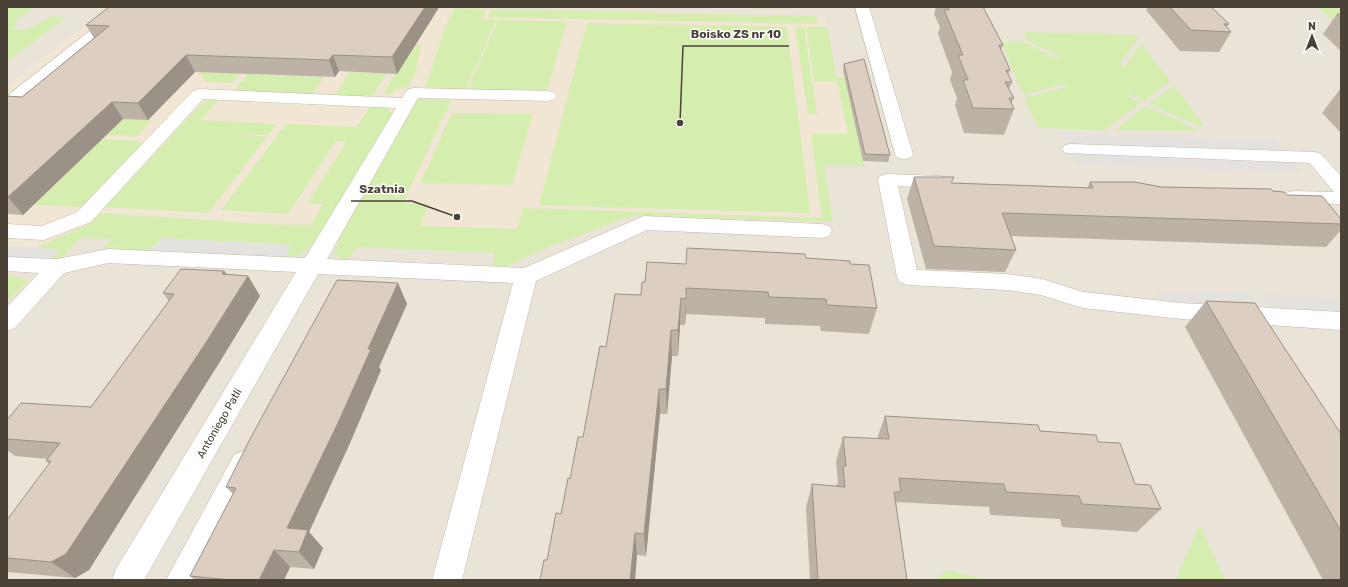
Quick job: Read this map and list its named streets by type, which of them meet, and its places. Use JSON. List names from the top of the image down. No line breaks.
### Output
{"streets":{"street":["Antoniego Patli"]},"places":["Boisko ZS nr 10","Szatnia"],"north":"top"}
